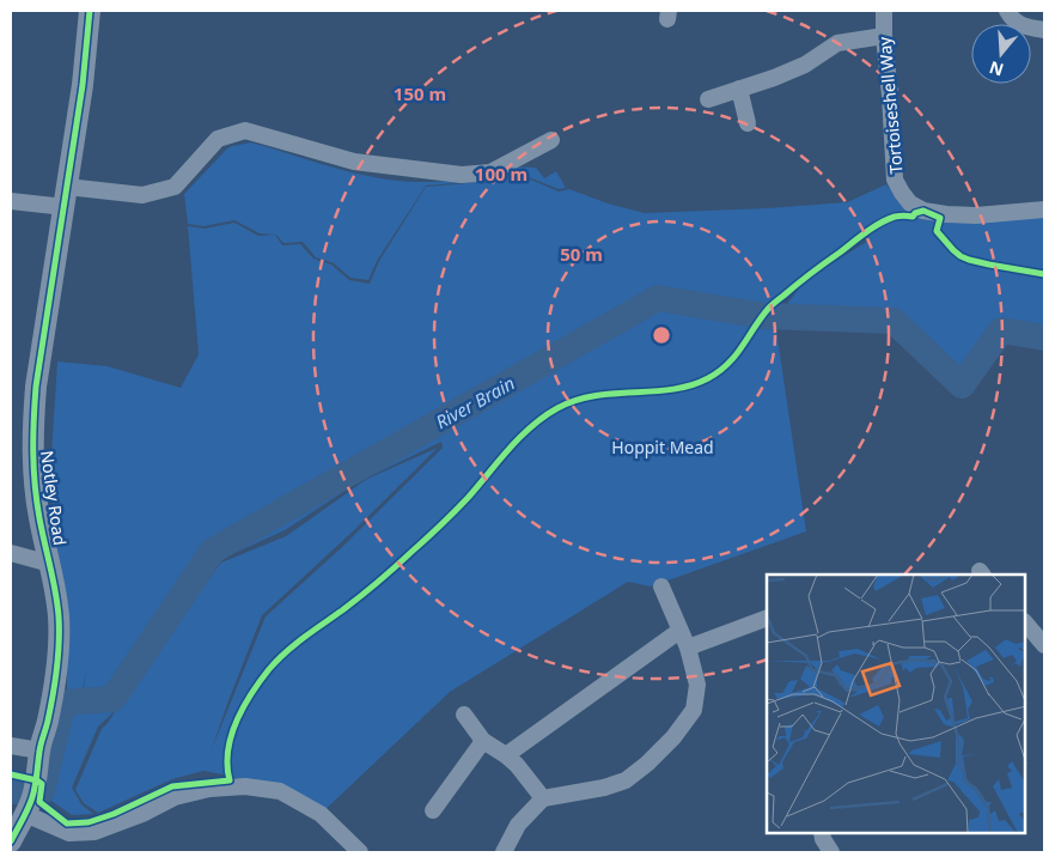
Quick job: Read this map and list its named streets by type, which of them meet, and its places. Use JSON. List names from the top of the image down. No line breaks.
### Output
{"streets":{"street":["Tortoiseshell Way","Notley Road"]},"water":["River Brain"],"parks":["Hoppit Mead"],"north":"bottom","rings":["150 m","100 m","50 m"]}
